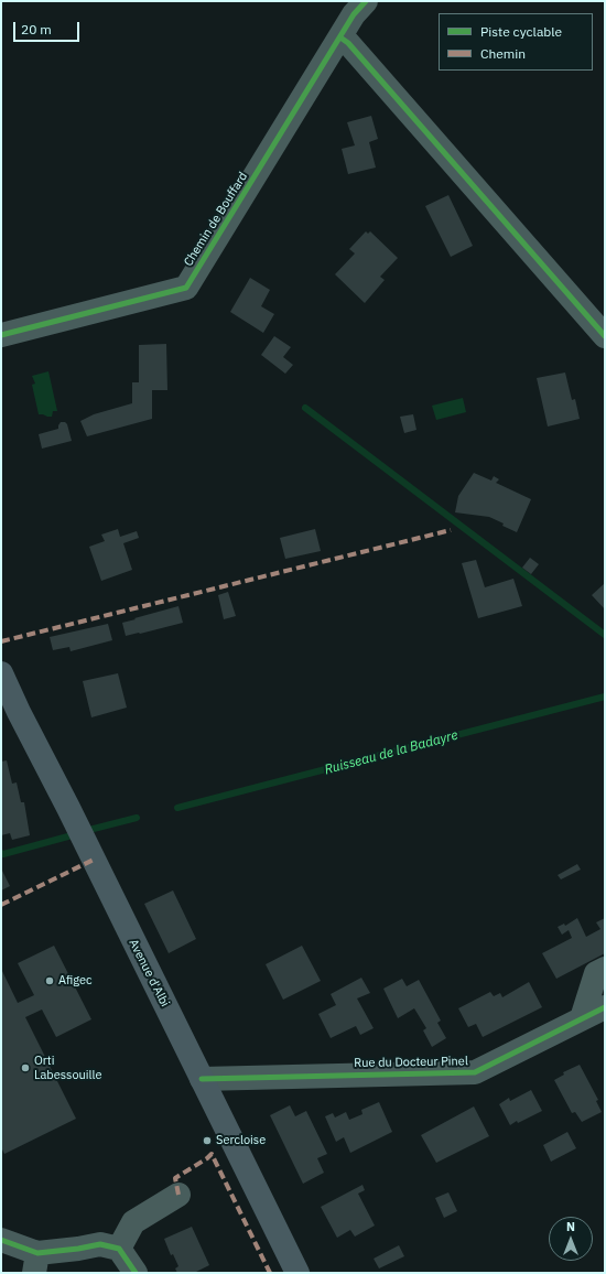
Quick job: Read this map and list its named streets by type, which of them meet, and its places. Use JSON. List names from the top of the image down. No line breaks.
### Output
{"streets":{"main road":["Avenue d'Albi"],"street":["Chemin de Bouffard","Rue du Docteur Pinel"]},"crossings":[["Avenue d'Albi","Rue du Docteur Pinel"]],"water":["Ruisseau de la Badayre"],"places":["Afigec","Orti Labessouille","Sercloise"],"legend":["Piste cyclable","Chemin"],"scale_bar":"20 m","north":"top"}
